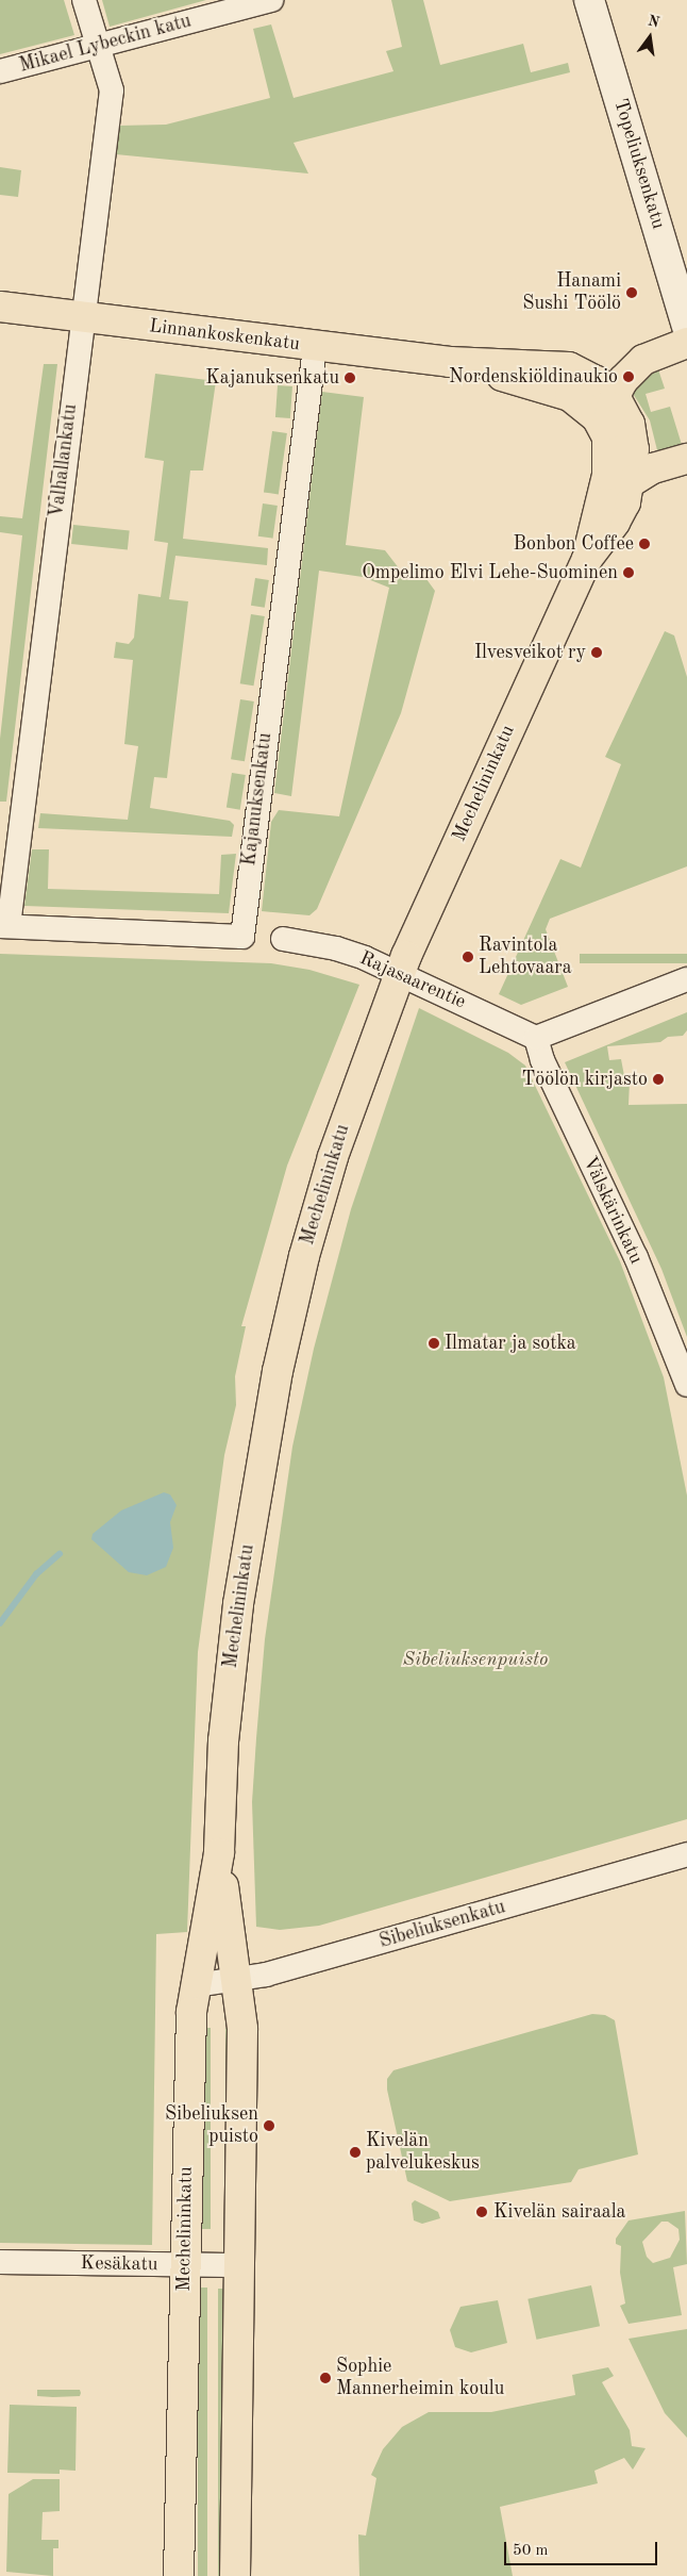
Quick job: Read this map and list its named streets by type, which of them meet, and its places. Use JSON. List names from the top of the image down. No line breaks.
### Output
{"streets":{"main road":["Topeliuksenkatu","Linnankoskenkatu","Mechelininkatu"],"street":["Mikael Lybeckin katu","Valhallankatu","Kajanuksenkatu","Rajasaarentie","Välskärinkatu","Sibeliuksenkatu","Kesäkatu"]},"crossings":[["Mikael Lybeckin katu","Valhallankatu"],["Linnankoskenkatu","Valhallankatu"],["Linnankoskenkatu","Mechelininkatu"],["Linnankoskenkatu","Kajanuksenkatu"],["Valhallankatu","Kajanuksenkatu"],["Mechelininkatu","Rajasaarentie"],["Mechelininkatu","Sibeliuksenkatu"],["Mechelininkatu","Kesäkatu"],["Rajasaarentie","Välskärinkatu"]],"parks":["Sibeliuksenpuisto"],"places":["Hanami Sushi Töölö","Nordenskiöldinaukio","Kajanuksenkatu","Bonbon Coffee","Ompelimo Elvi Lehe-Suominen","Ilvesveikot ry","Ravintola Lehtovaara","Töölön kirjasto","Ilmatar ja sotka","Sibeliuksen puisto","Kivelän palvelukeskus","Kivelän sairaala","Sophie Mannerheimin koulu"],"scale_bar":"50 m","north":"top"}
